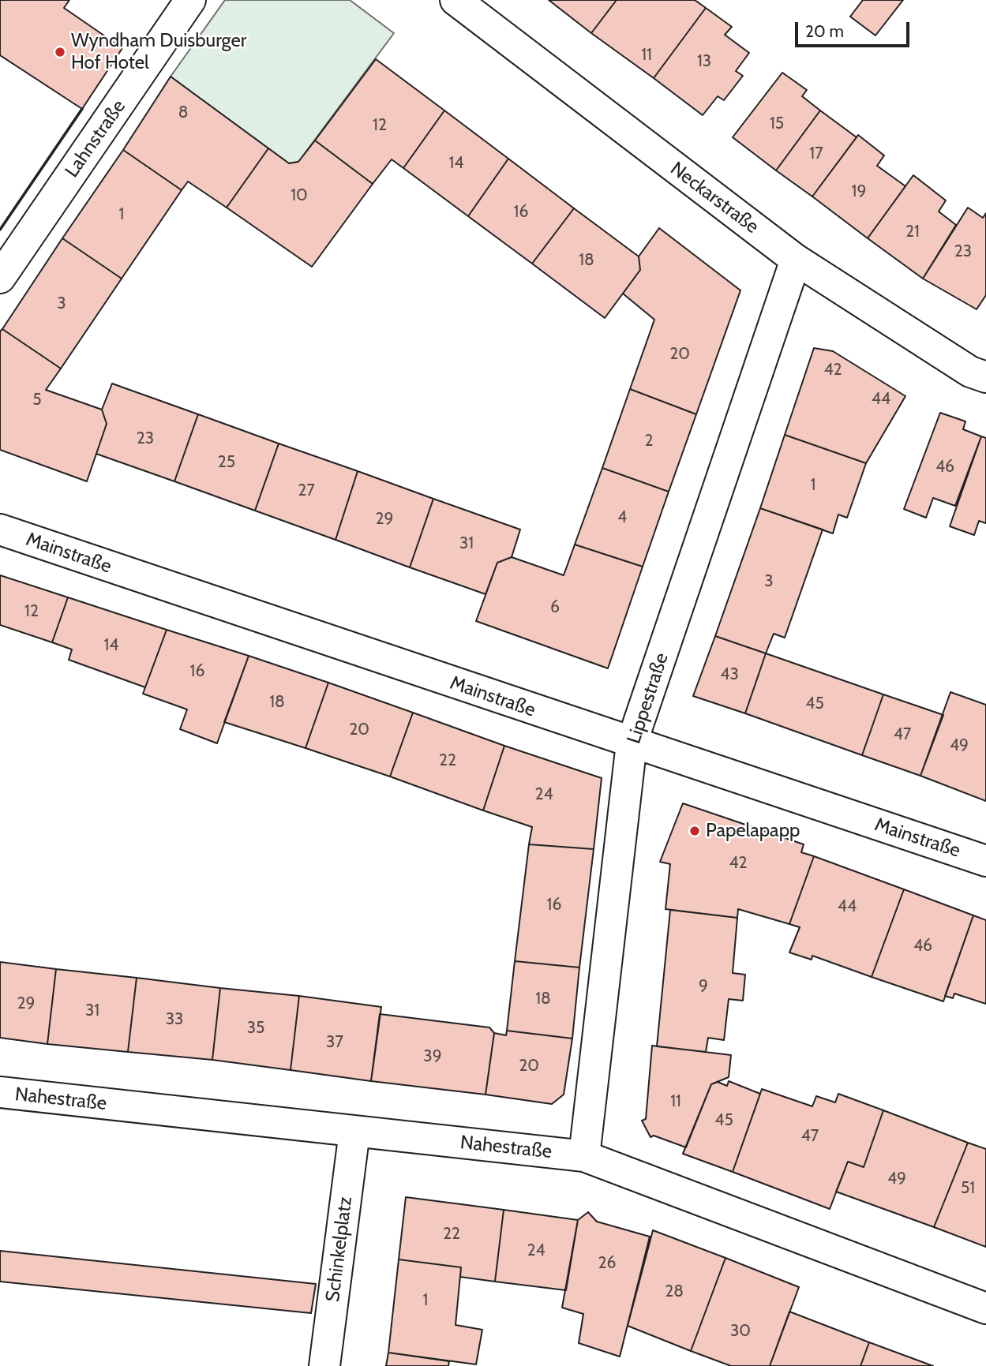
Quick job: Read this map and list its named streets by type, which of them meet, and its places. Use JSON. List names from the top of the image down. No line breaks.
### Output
{"streets":{"street":["Lahnstraße","Neckarstraße","Mainstraße","Lippestraße","Nahestraße","Schinkelplatz"]},"crossings":[["Neckarstraße","Lippestraße"],["Mainstraße","Lippestraße"],["Lippestraße","Nahestraße"],["Nahestraße","Schinkelplatz"]],"places":["Wyndham Duisburger Hof Hotel","Papelapapp"],"house_numbers":["11","13","8","15","12","17","14","19","10","16","1","21","23","18","3","20","42","44","5","23","2","25","46","1","27","4","29","31","3","6","12","14","16","43","18","45","20","47","49","22","24","42","16","44","46","9","18","29","31","33","35","37","39","20","11","45","47","49","51","22","24","26","28","1","30"],"scale_bar":"20 m"}
